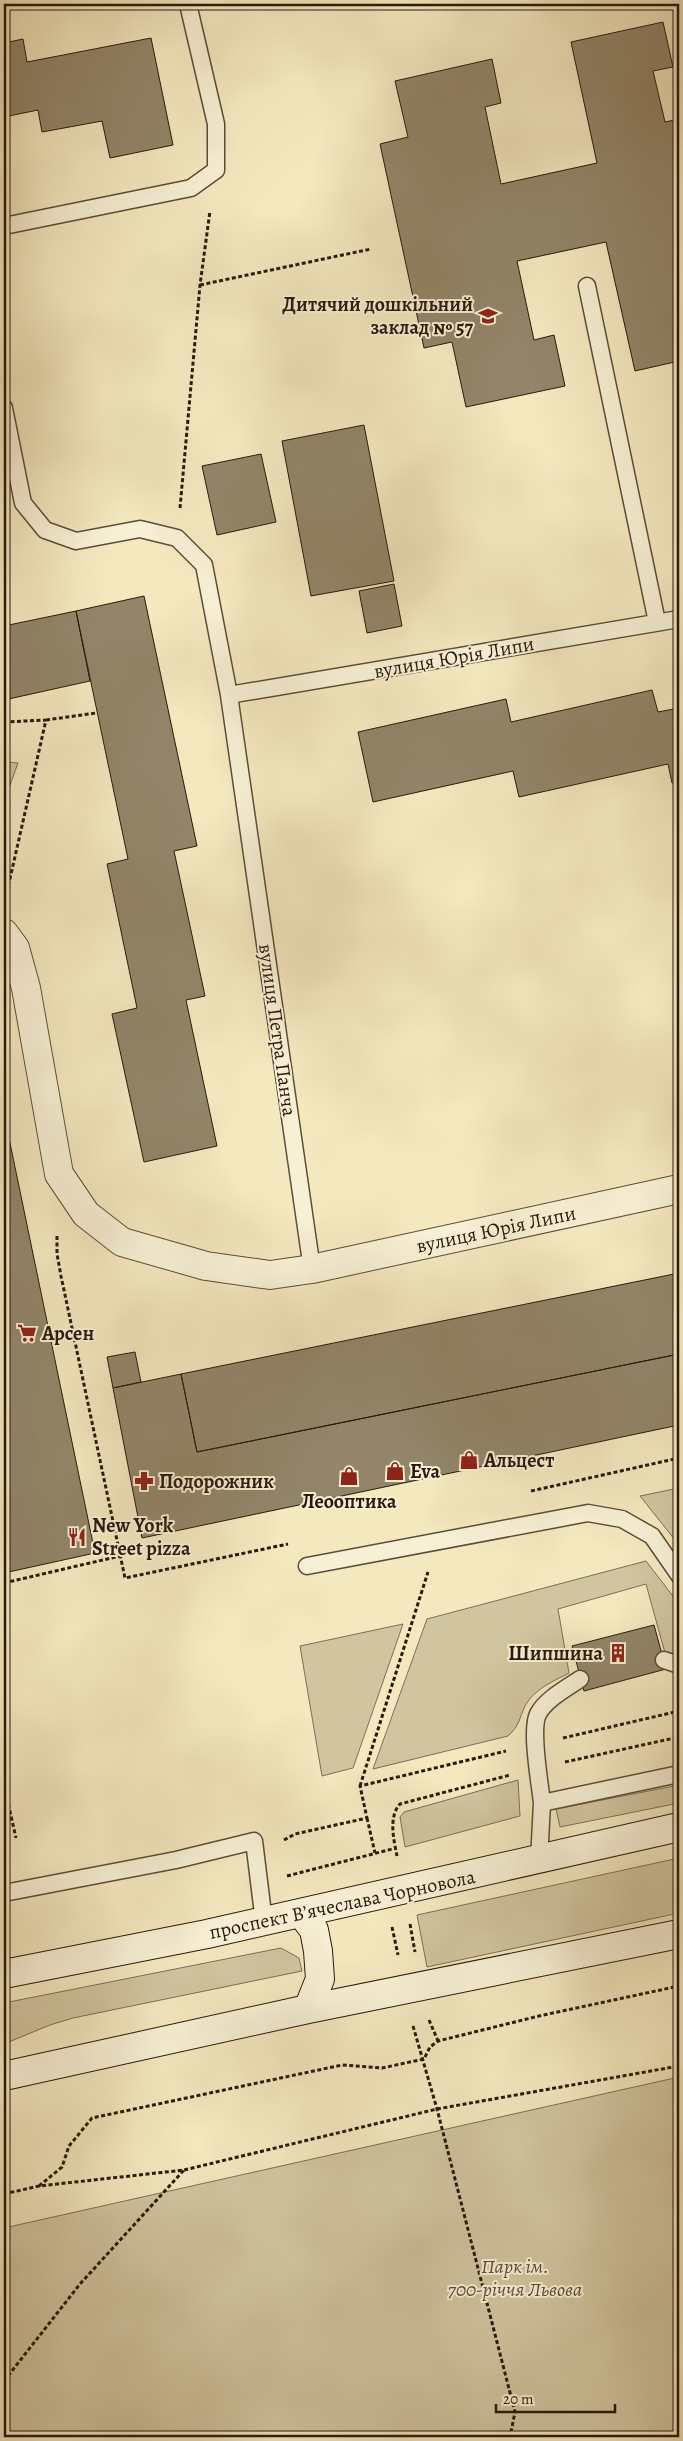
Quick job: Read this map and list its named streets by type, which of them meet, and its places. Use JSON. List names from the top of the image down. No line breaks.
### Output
{"streets":{"main road":["вулиця Юрія Липи","проспект Вʼячеслава Чорновола"],"lane":["вулиця Петра Панча"]},"crossings":[["вулиця Юрія Липи","вулиця Петра Панча"]],"parks":["Парк ім. 700-річчя Львова"],"places":{"school or university":["Дитячий дошкільний заклад № 57"],"supermarket":["Арсен"],"shop":["Альцест","Eva","Леооптика"],"pharmacy":["Подорожник"],"restaurant":["New York Street pizza"],"building":["Шипшина"]},"scale_bar":"20 m"}
